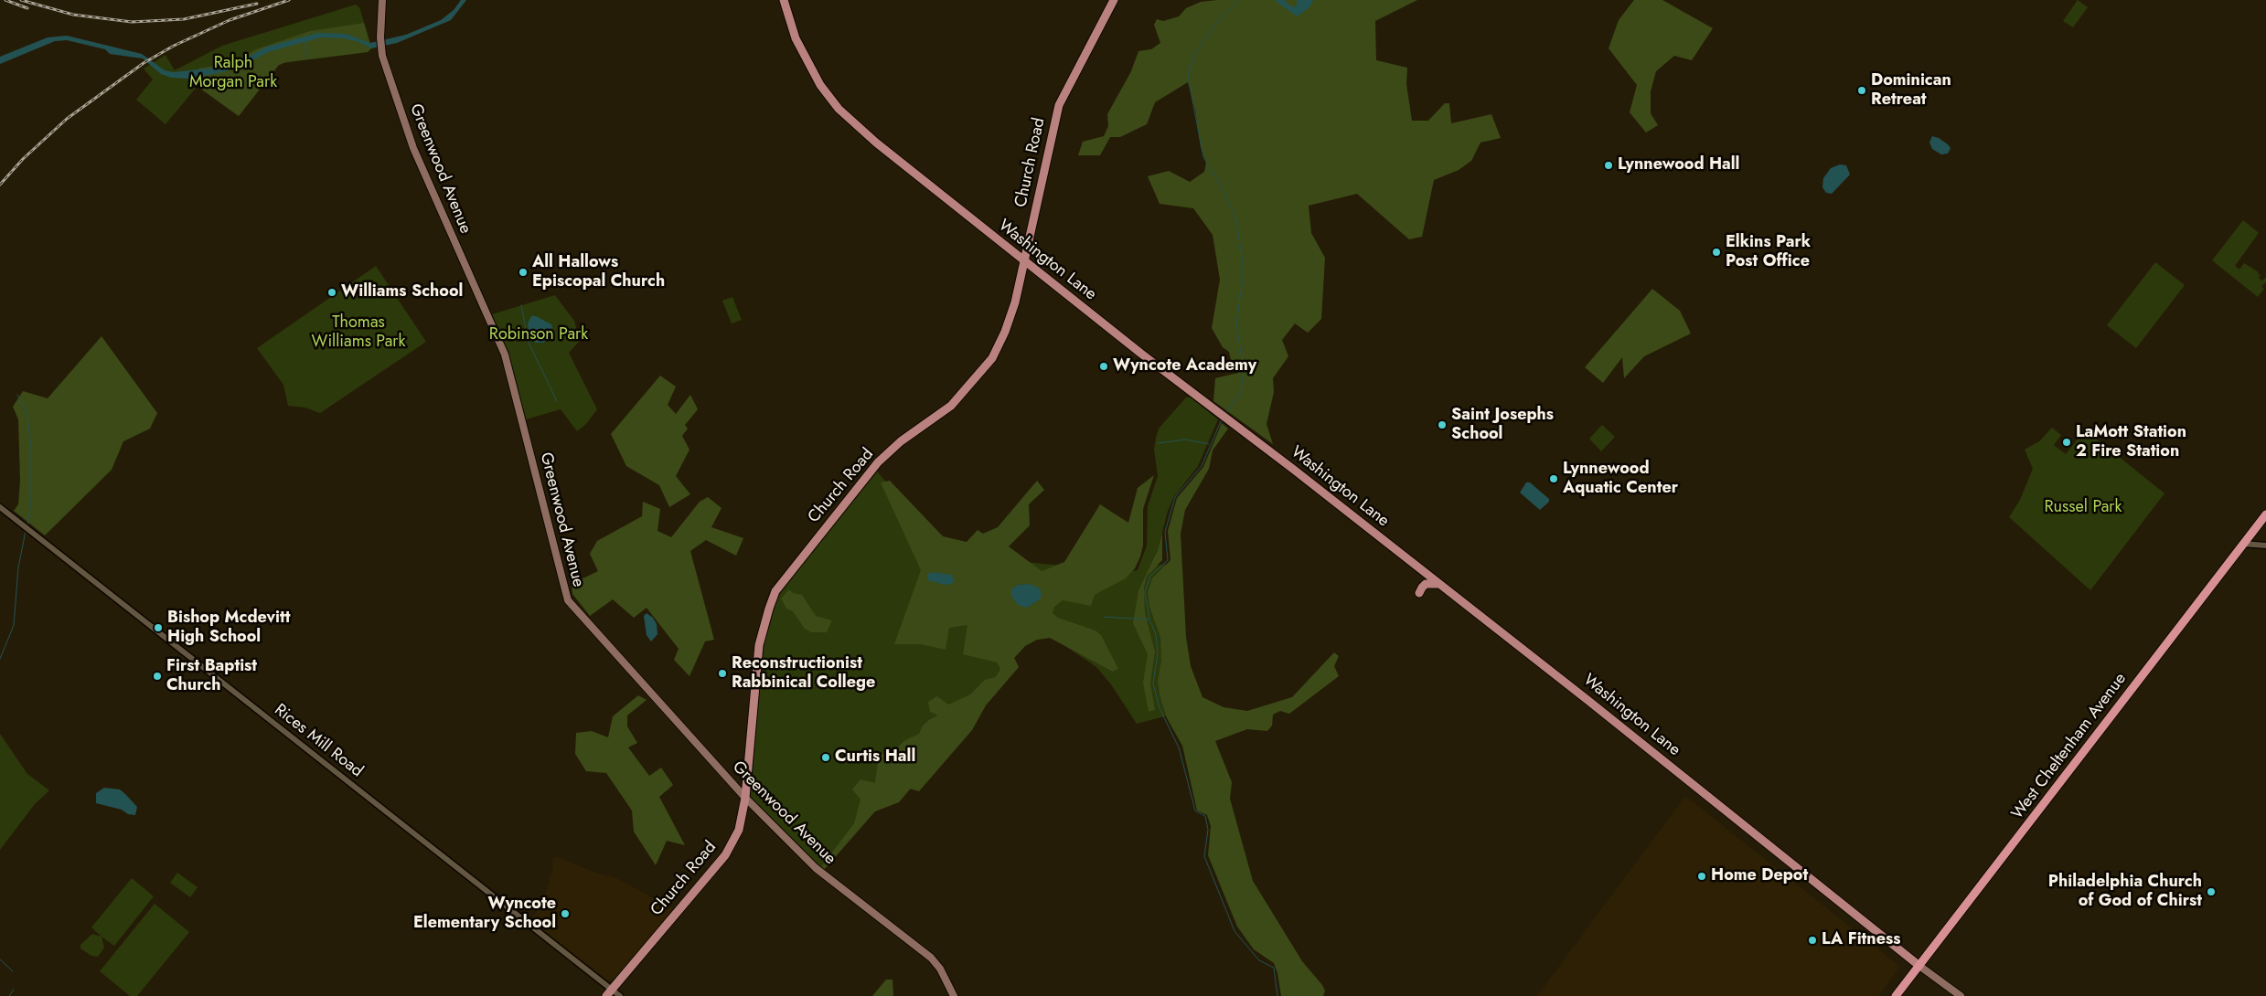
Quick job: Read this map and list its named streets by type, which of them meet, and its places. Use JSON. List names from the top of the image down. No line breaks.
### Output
{"streets":{"highway":["West Cheltenham Avenue"],"main road":["Church Road","Greenwood Avenue","Washington Lane"],"street":["Rices Mill Road"]},"crossings":[["Church Road","Greenwood Avenue"],["Church Road","Washington Lane"],["Church Road","Rices Mill Road"],["Washington Lane","West Cheltenham Avenue"]],"parks":["Ralph Morgan Park","Thomas Williams Park","Robinson Park","Russel Park"],"places":["Dominican Retreat","Lynnewood Hall","Elkins Park Post Office","All Hallows Episcopal Church","Williams School","Wyncote Academy","Saint Josephs School","LaMott Station 2 Fire Station","Lynnewood Aquatic Center","Bishop Mcdevitt High School","Reconstructionist Rabbinical College","First Baptist Church","Curtis Hall","Home Depot","Philadelphia Church of God of Chirst","Wyncote Elementary School","LA Fitness"]}
